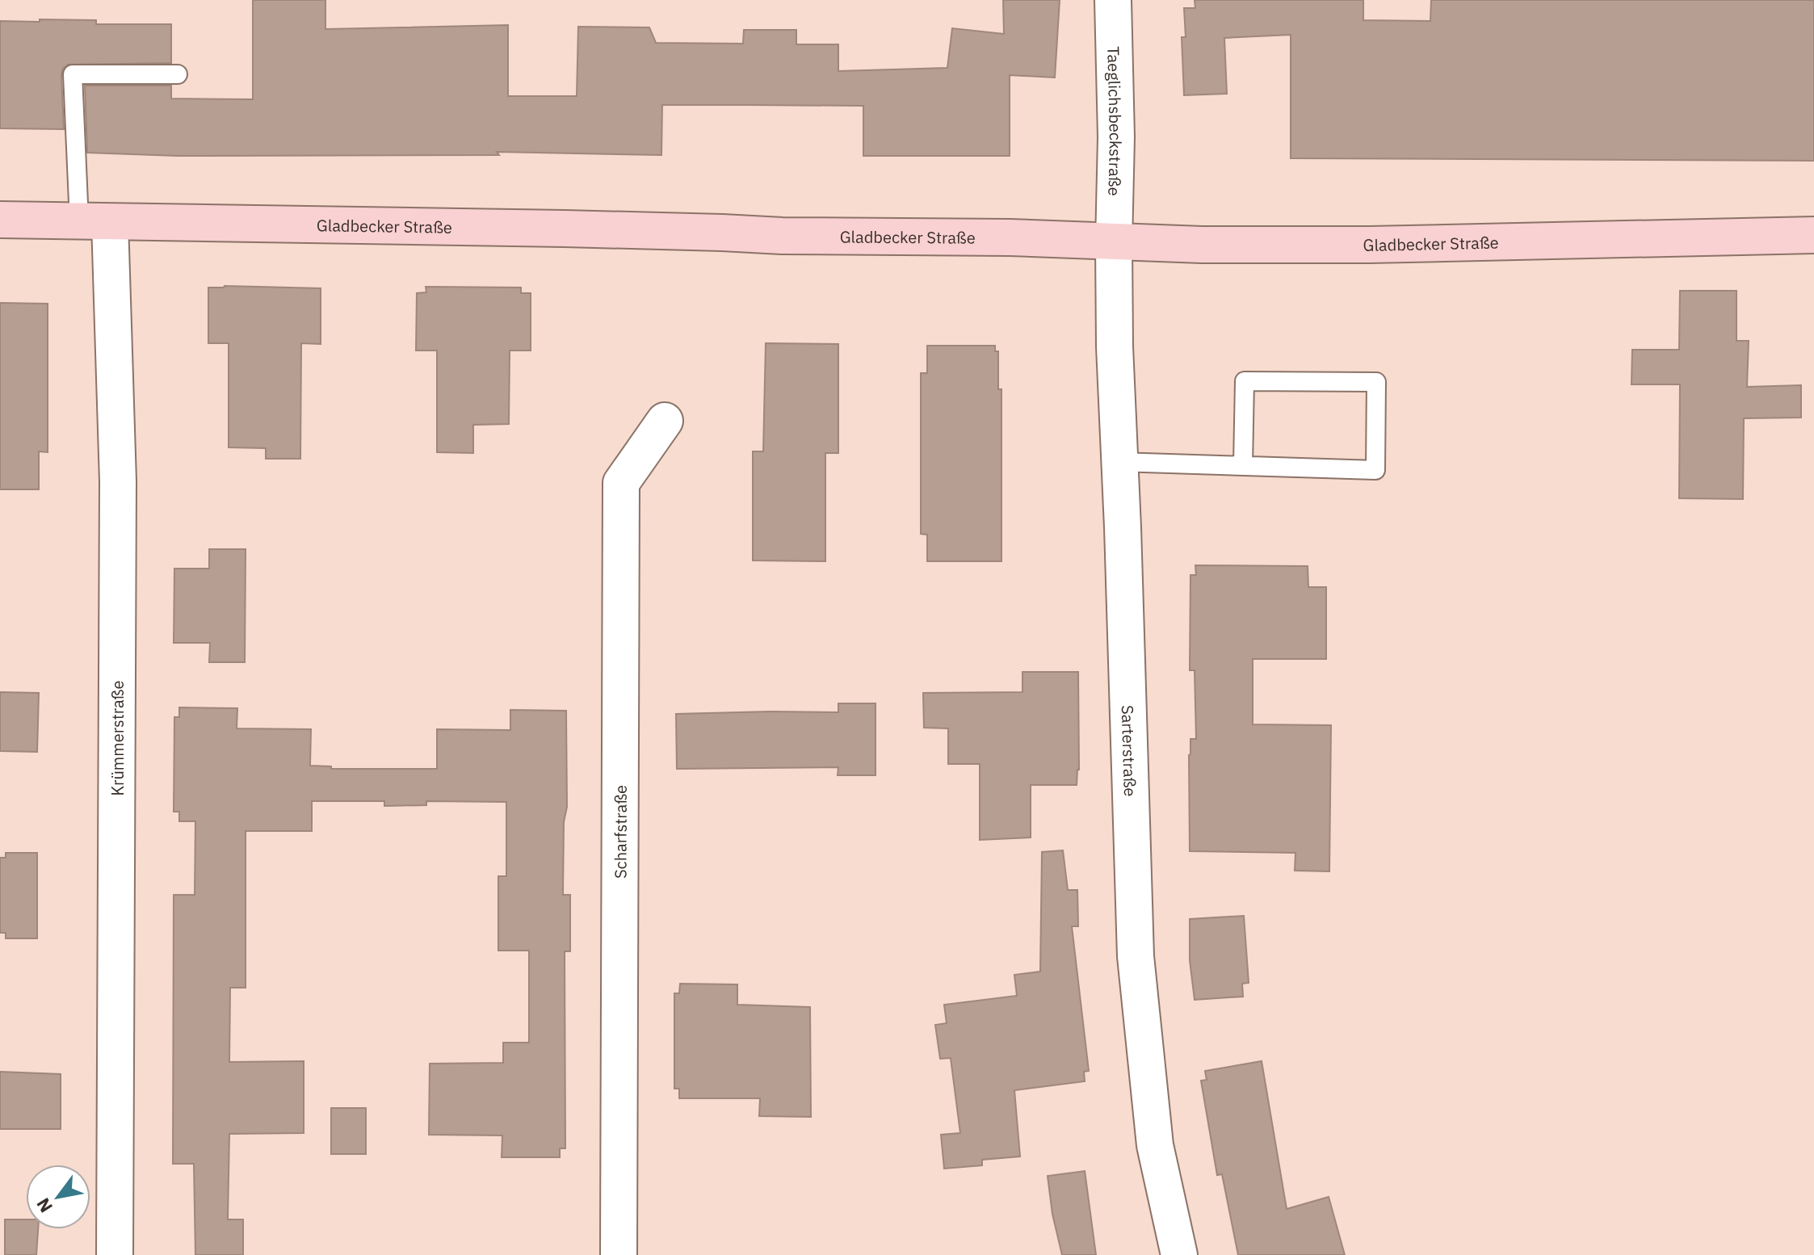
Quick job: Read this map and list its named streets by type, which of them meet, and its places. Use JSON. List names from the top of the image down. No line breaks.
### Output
{"streets":{"main road":["Gladbecker Straße"],"street":["Taeglichsbeckstraße","Krümmerstraße","Sarterstraße","Scharfstraße"]},"crossings":[["Taeglichsbeckstraße","Gladbecker Straße"],["Taeglichsbeckstraße","Sarterstraße"],["Gladbecker Straße","Krümmerstraße"],["Gladbecker Straße","Sarterstraße"]],"north":"bottom left"}
